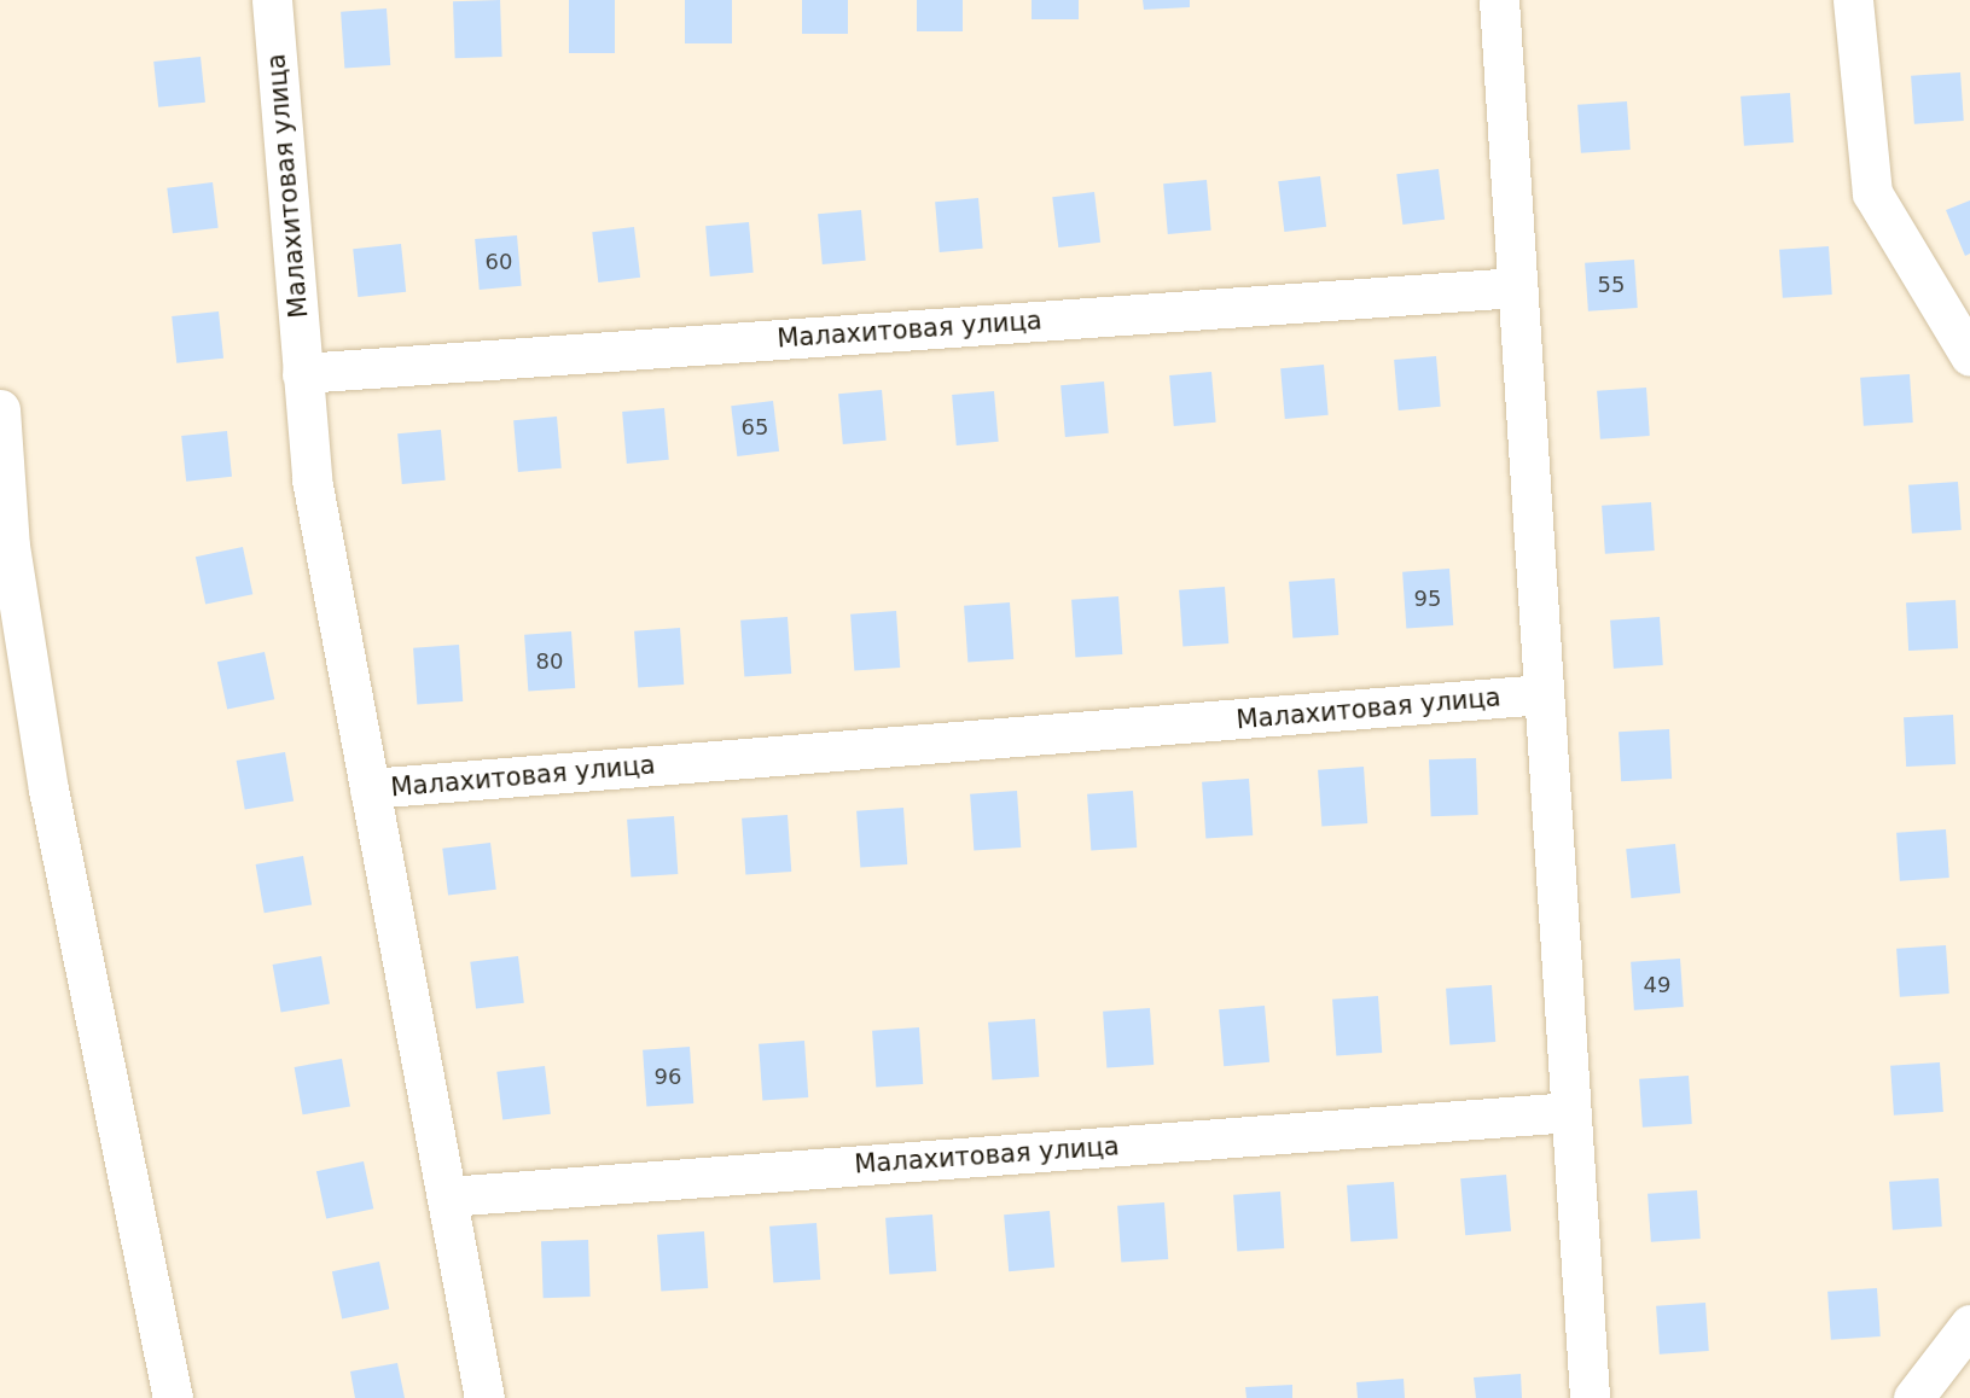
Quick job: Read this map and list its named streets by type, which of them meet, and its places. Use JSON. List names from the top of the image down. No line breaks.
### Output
{"streets":{"street":["Малахитовая улица"]},"house_numbers":["60","55","65","95","80","49","96"]}
